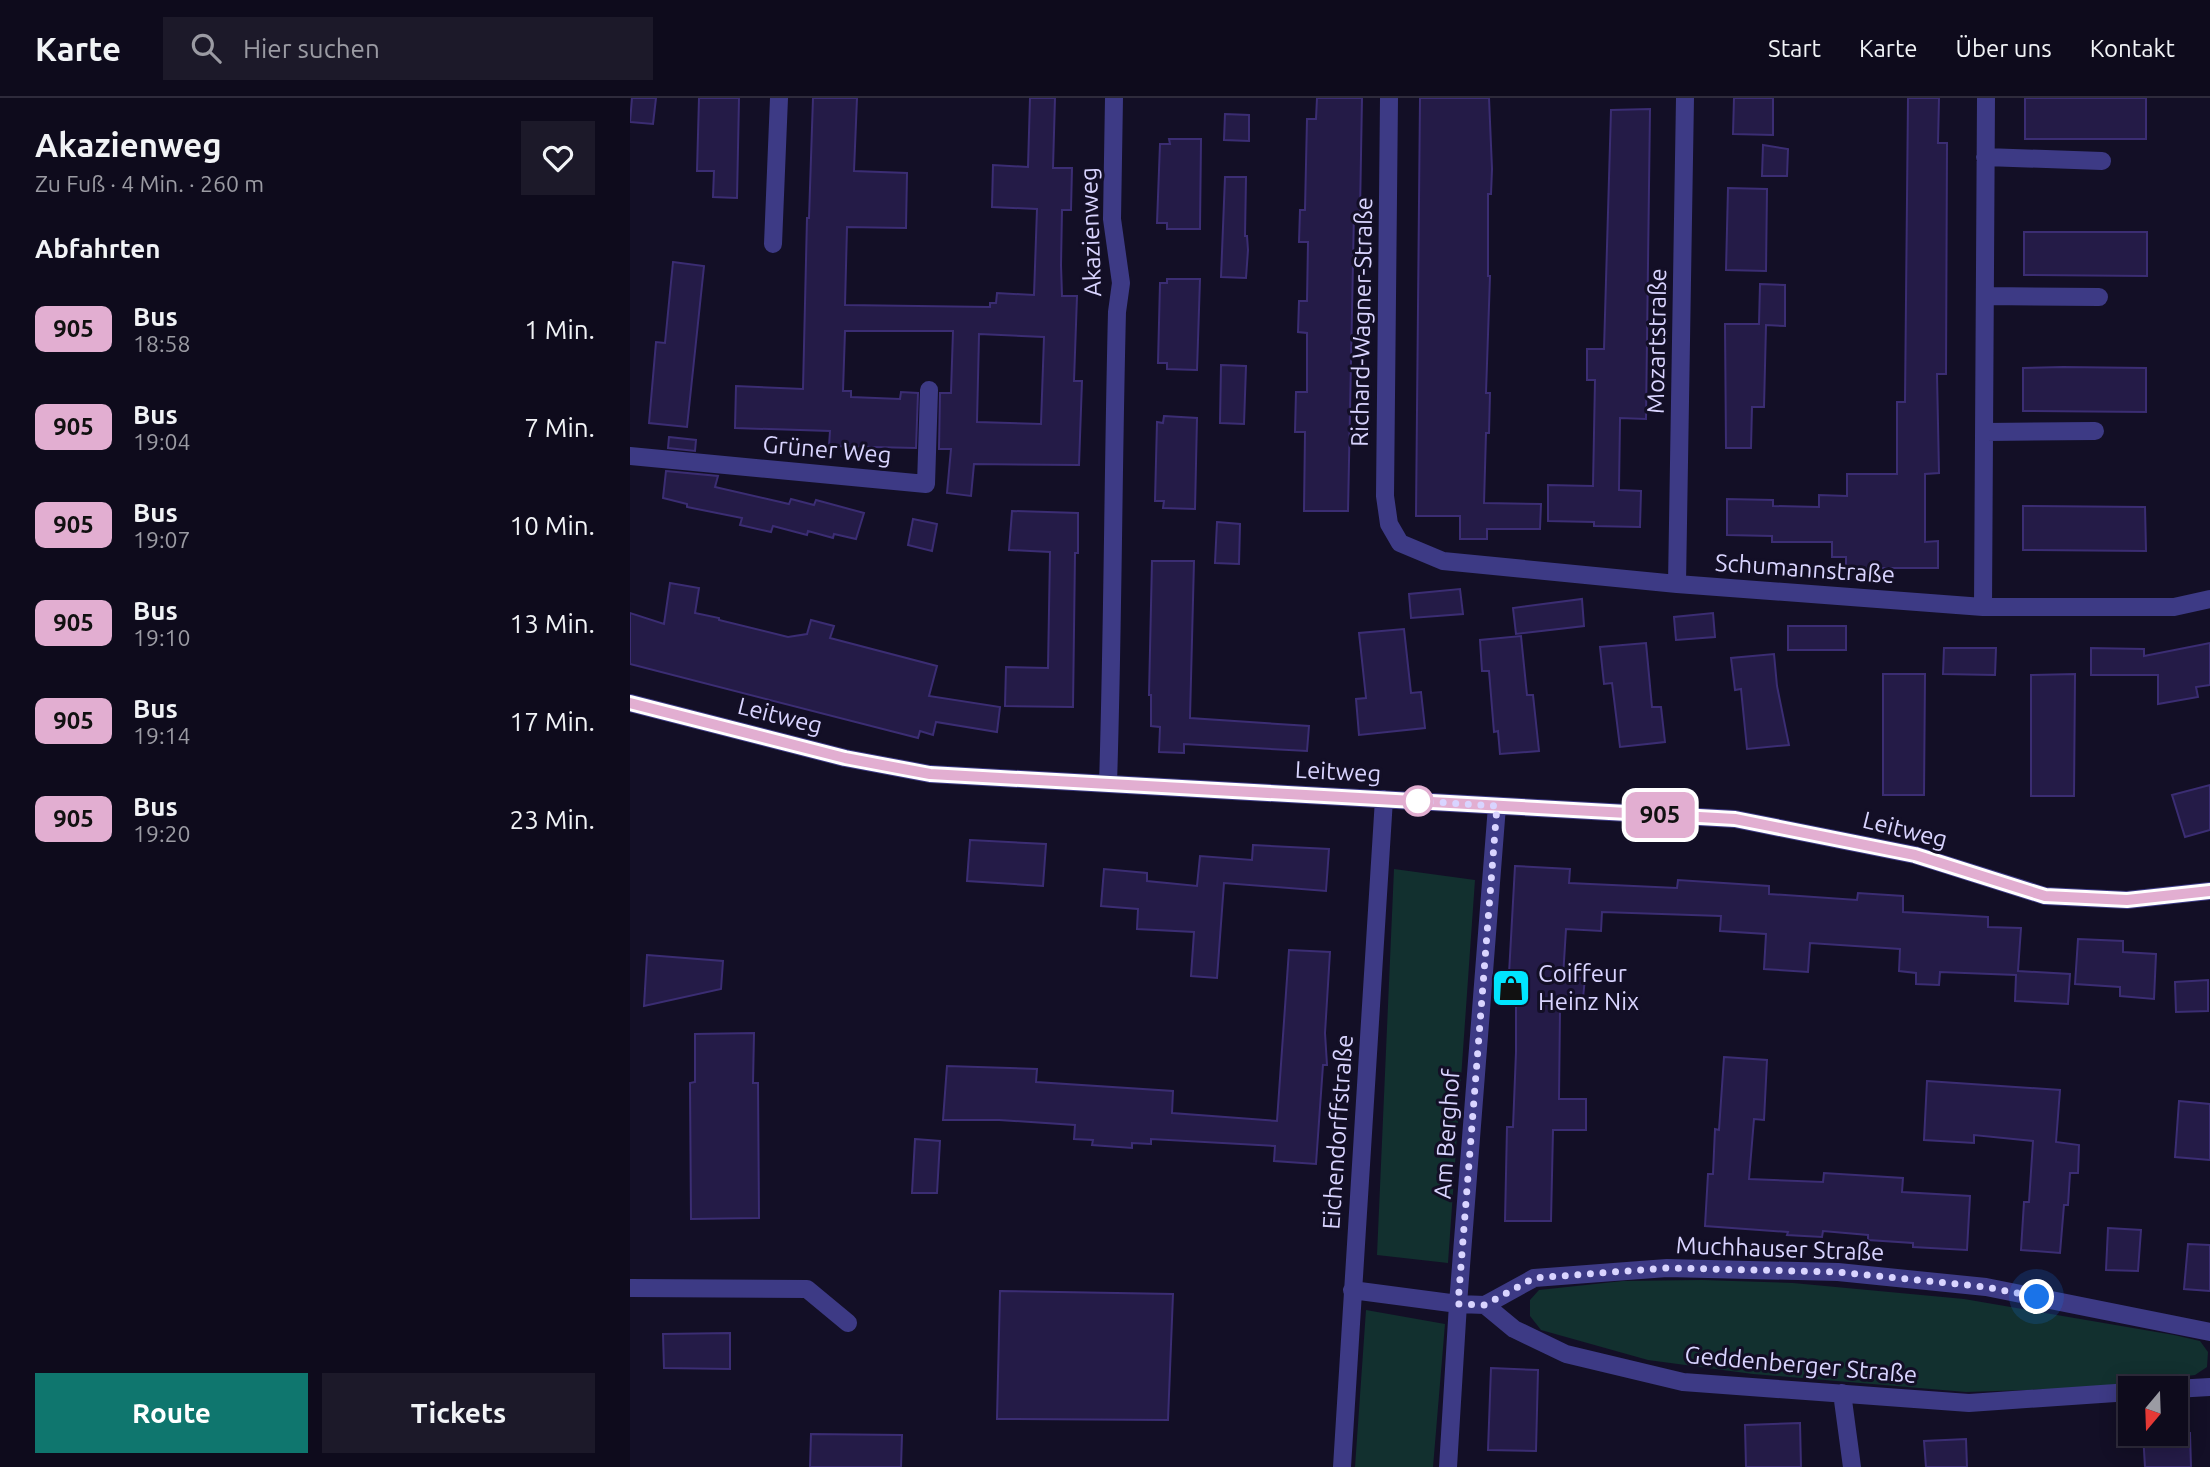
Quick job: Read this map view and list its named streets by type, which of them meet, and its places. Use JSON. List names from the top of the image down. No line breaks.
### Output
{"streets":{"street":["Akazienweg","Richard-Wagner-Straße","Mozartstraße","Grüner Weg","Schumannstraße","Leitweg","Eichendorffstraße","Am Berghof","Muchhauser Straße","Geddenberger Straße"]},"crossings":[["Akazienweg","Leitweg"],["Richard-Wagner-Straße","Schumannstraße"],["Mozartstraße","Schumannstraße"],["Leitweg","Eichendorffstraße"],["Leitweg","Am Berghof"],["Muchhauser Straße","Geddenberger Straße"]],"places":{"shop":["Coiffeur Heinz Nix"]},"lines":["bus line 905"],"north":"bottom","page":{"header":"Karte","search":"Hier suchen","nav":["Start","Karte","Über uns","Kontakt"],"heading":[["Akazienweg","Zu Fuß · 4 Min. · 260 m"],"Abfahrten"],"on_map":"905","list":[{"mark":"905","name":"Bus","note":"18:58","value":"1 Min."},{"mark":"905","name":"Bus","note":"19:04","value":"7 Min."},{"mark":"905","name":"Bus","note":"19:07","value":"10 Min."},{"mark":"905","name":"Bus","note":"19:10","value":"13 Min."},{"mark":"905","name":"Bus","note":"19:14","value":"17 Min."},{"mark":"905","name":"Bus","note":"19:20","value":"23 Min."}],"buttons":["Route","Tickets"]}}
